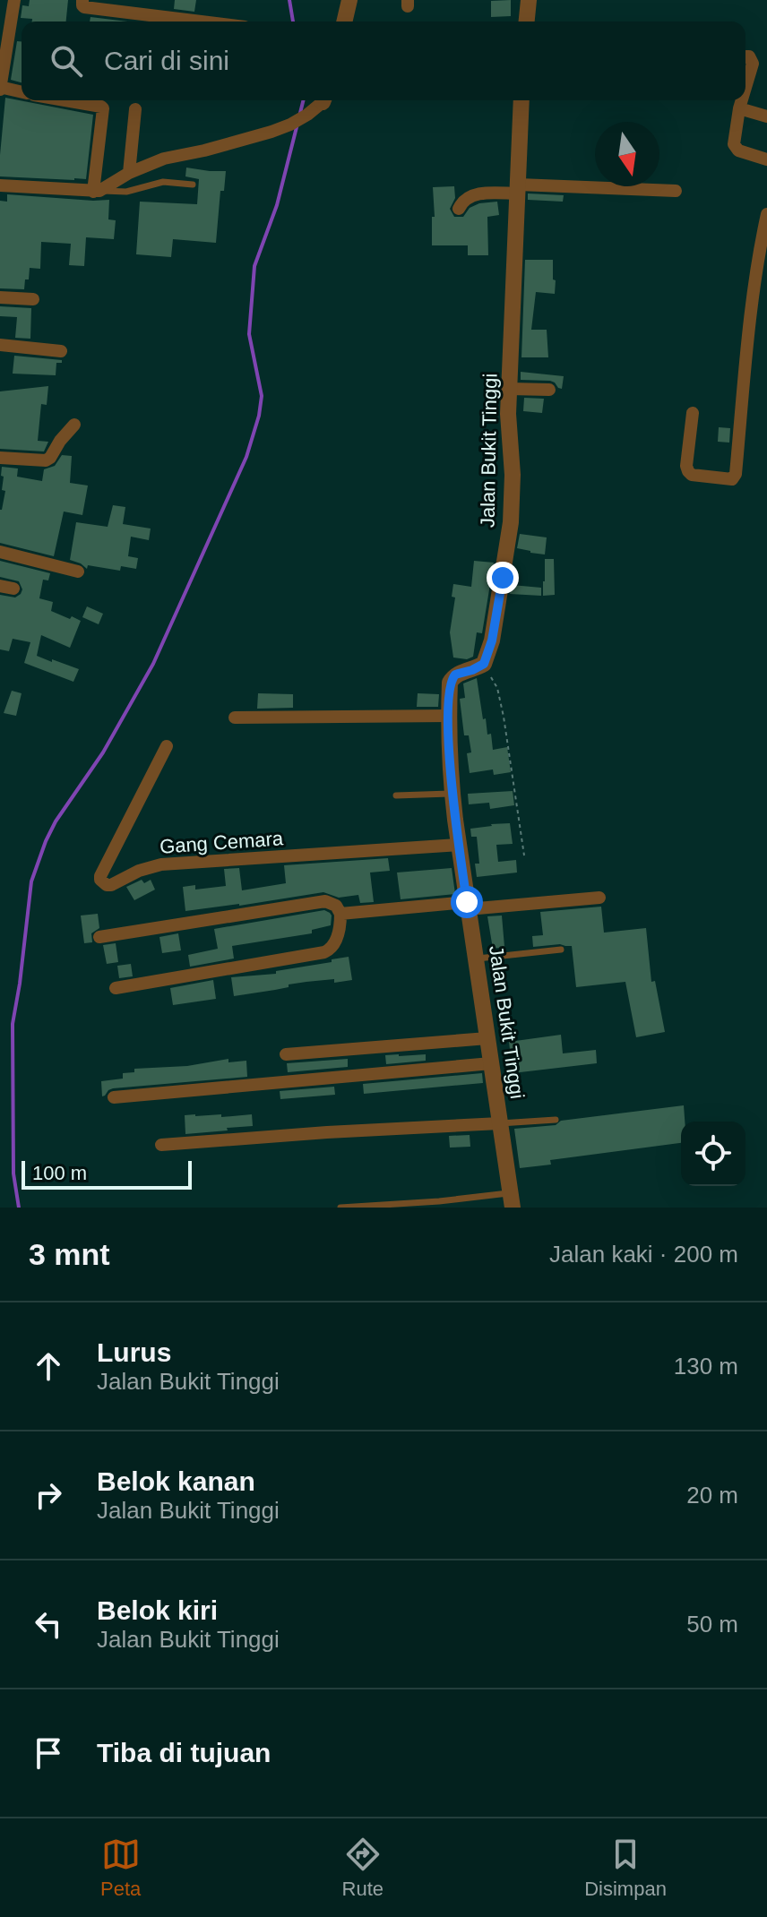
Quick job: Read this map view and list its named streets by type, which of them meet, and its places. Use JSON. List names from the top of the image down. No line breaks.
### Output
{"streets":{"street":["Jalan Bukit Tinggi","Gang Cemara"]},"crossings":[["Jalan Bukit Tinggi","Gang Cemara"]],"scale_bar":"100 m","north":"bottom","page":{"search":"Cari di sini","scale":"100 m","heading":["3 mnt","Jalan kaki · 200 m"],"list":[["Lurus","Jalan Bukit Tinggi","130 m"],["Belok kanan","Jalan Bukit Tinggi","20 m"],["Belok kiri","Jalan Bukit Tinggi","50 m"],"Tiba di tujuan"],"nav":["Peta","Rute","Disimpan"]}}
